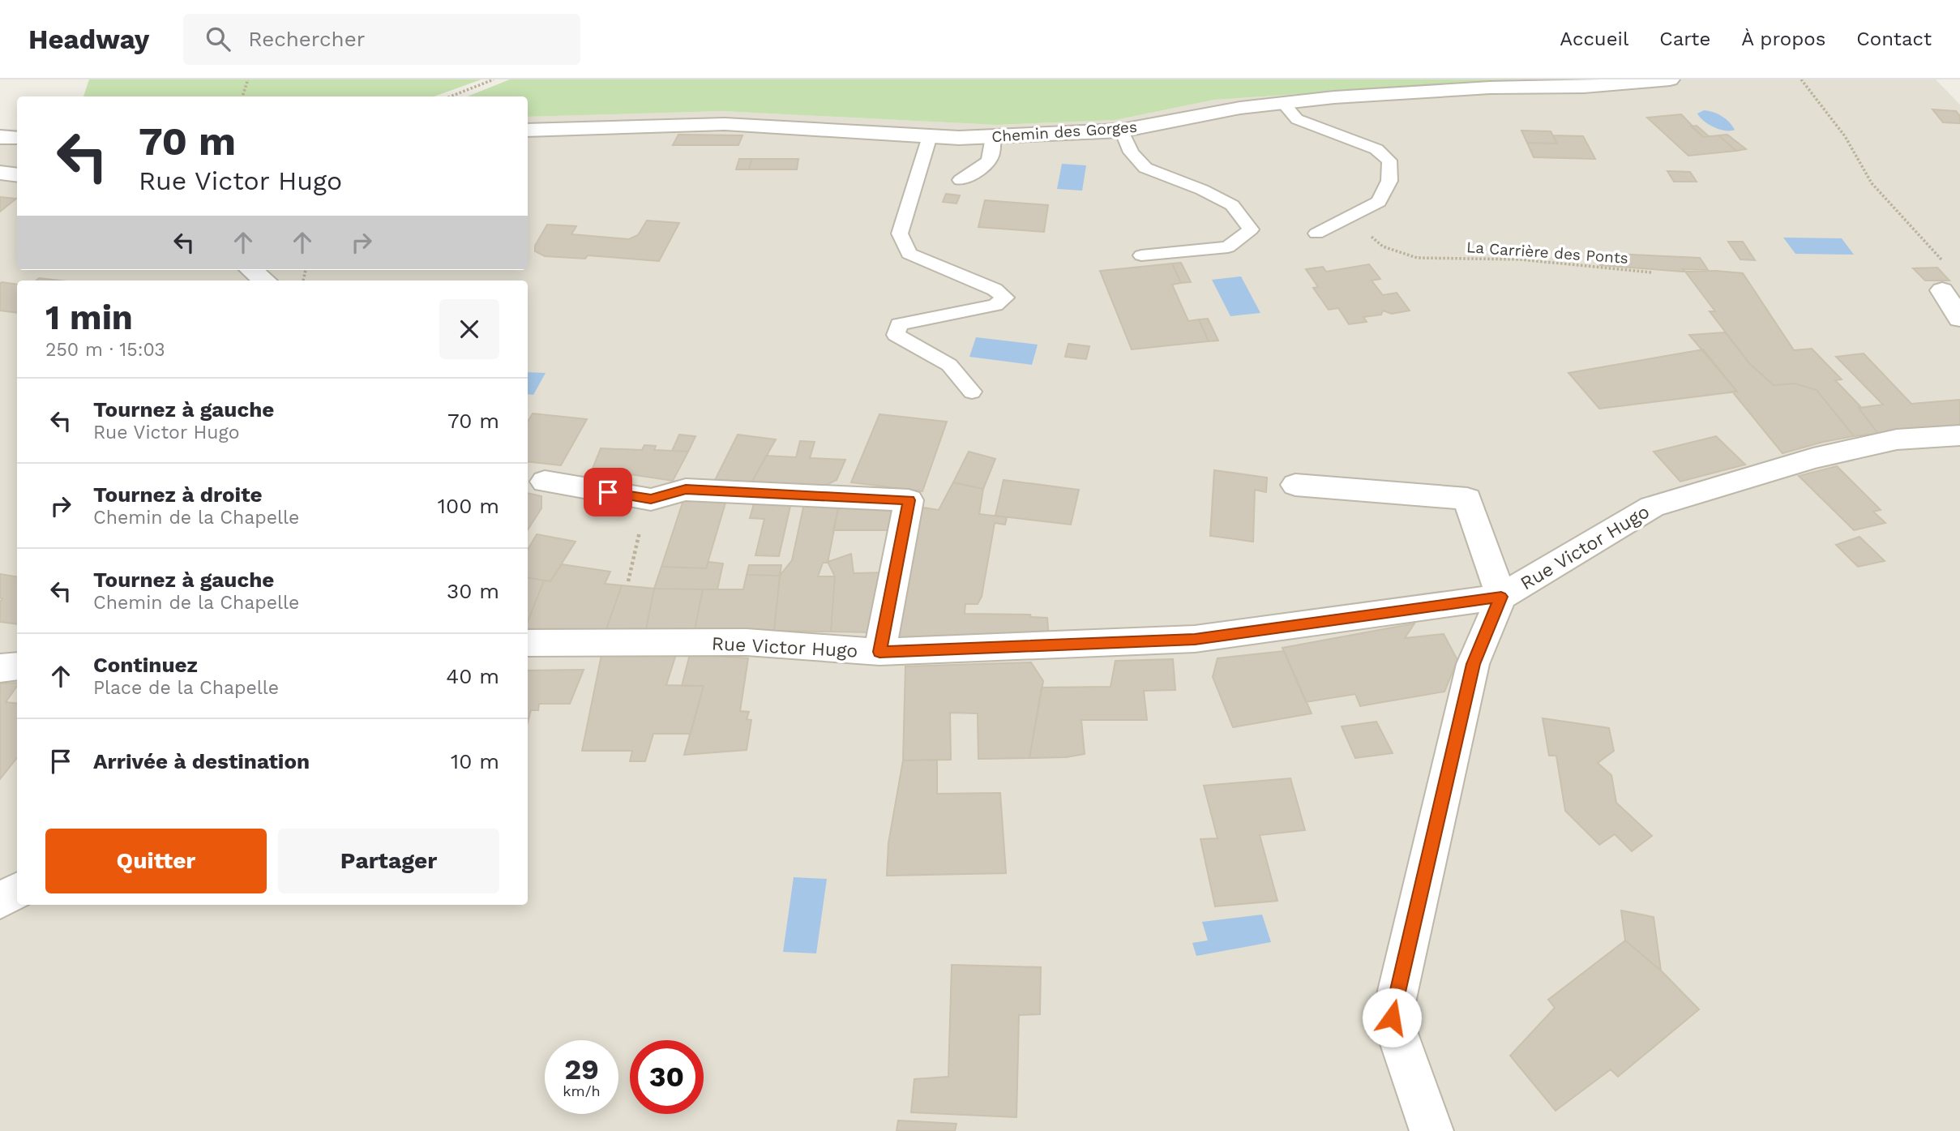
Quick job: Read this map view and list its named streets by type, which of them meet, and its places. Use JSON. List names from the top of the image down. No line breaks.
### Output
{"streets":{"street":["Chemin des Gorges","Rue Victor Hugo"],"path":["La Carrière des Ponts"]},"page":{"header":"Headway","search":"Rechercher","nav":["Accueil","Carte","À propos","Contact"],"turn":["70 m","Rue Victor Hugo"],"heading":["1 min","250 m · 15:03"],"list":[{"name":"Tournez à gauche","note":"Rue Victor Hugo","value":"70 m"},{"name":"Tournez à droite","note":"Chemin de la Chapelle","value":"100 m"},{"name":"Tournez à gauche","note":"Chemin de la Chapelle","value":"30 m"},{"name":"Continuez","note":"Place de la Chapelle","value":"40 m"},{"name":"Arrivée à destination","value":"10 m"}],"buttons":["Quitter","Partager"],"speed":"29 km/h","limit":"30"}}
